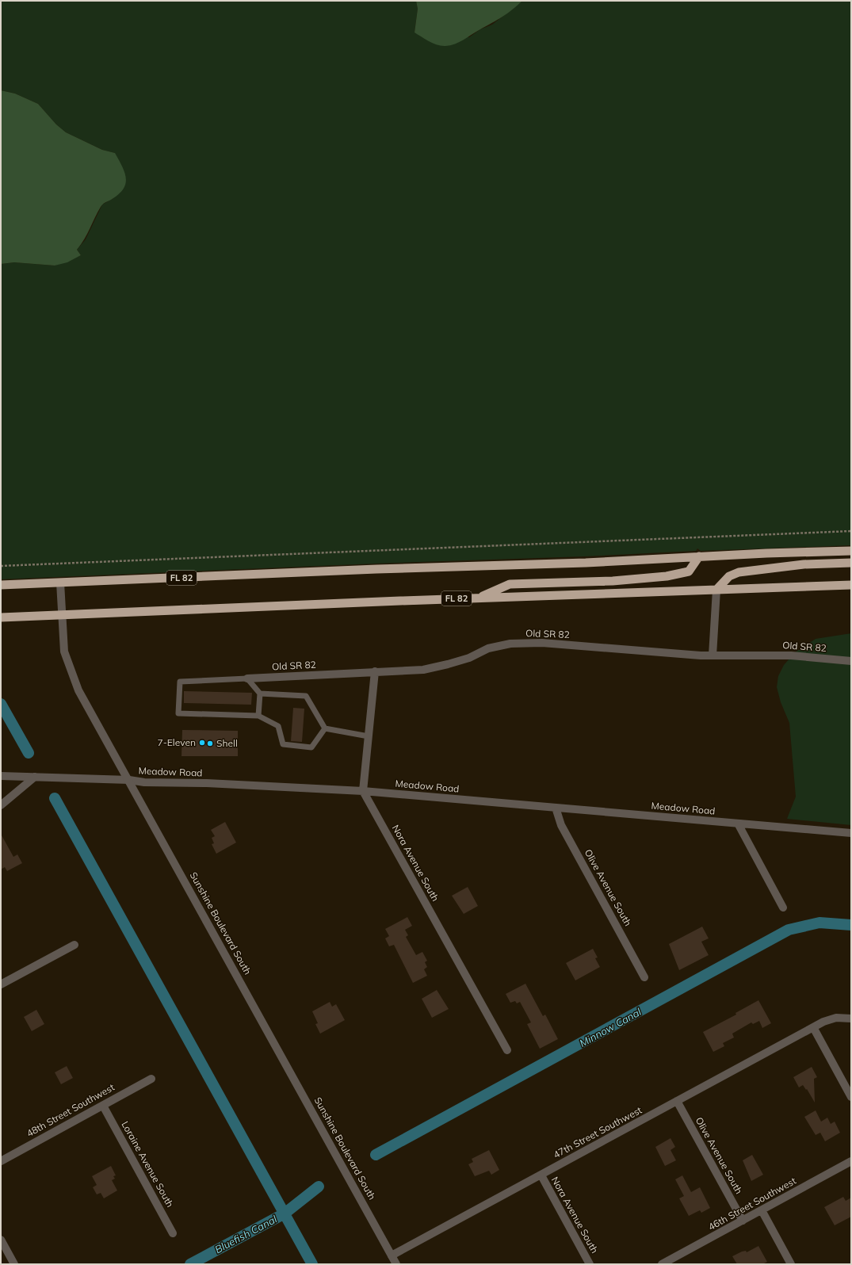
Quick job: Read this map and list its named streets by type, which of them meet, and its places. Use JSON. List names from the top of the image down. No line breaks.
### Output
{"streets":{"highway":["FL 82"],"street":["Old SR 82","Meadow Road","Nora Avenue South","Olive Avenue South","Sunshine Boulevard South","48th Street Southwest","47th Street Southwest","Loraine Avenue South","46th Street Southwest"]},"crossings":[["FL 82","Sunshine Boulevard South"],["Meadow Road","Nora Avenue South"],["Meadow Road","Olive Avenue South"],["Meadow Road","Sunshine Boulevard South"],["Nora Avenue South","47th Street Southwest"],["Olive Avenue South","47th Street Southwest"],["Olive Avenue South","46th Street Southwest"],["Sunshine Boulevard South","47th Street Southwest"],["48th Street Southwest","Loraine Avenue South"]],"water":["Minnow Canal","Bluefish Canal"],"places":["7-Eleven","Shell"]}
